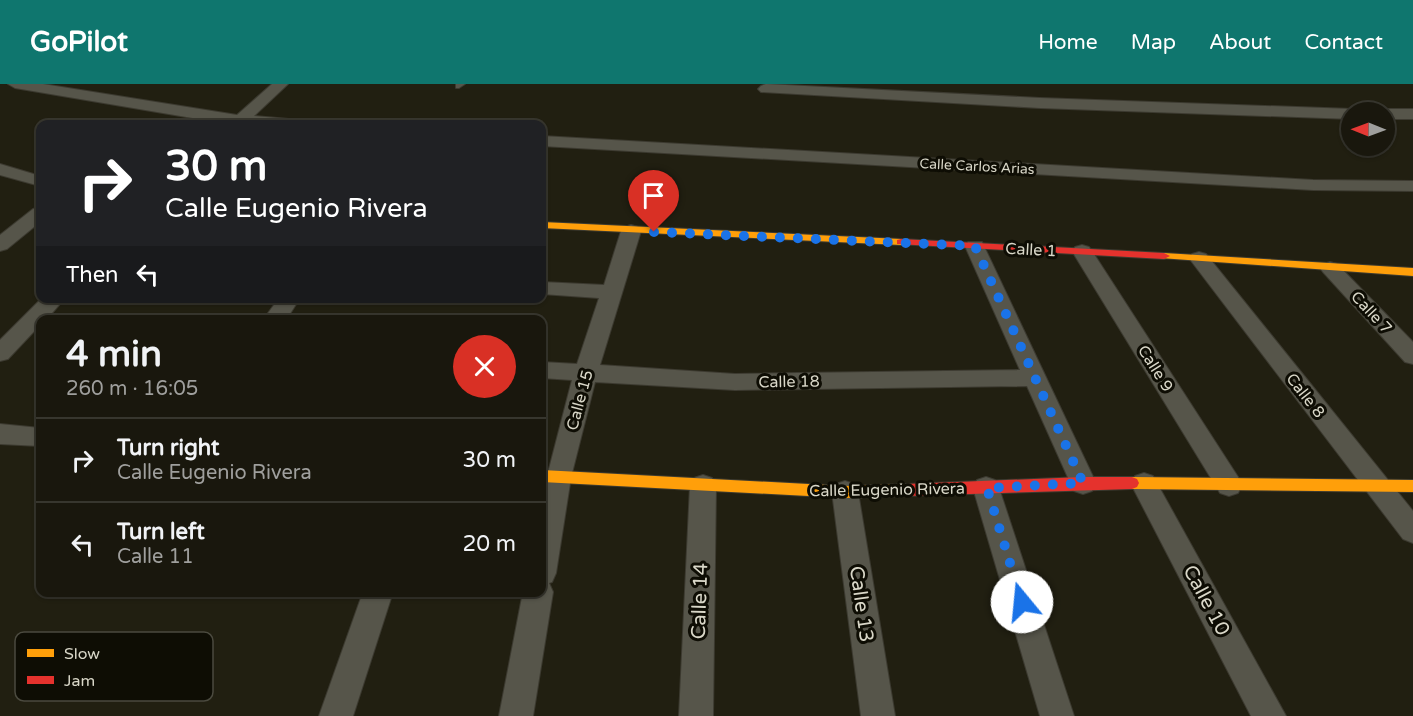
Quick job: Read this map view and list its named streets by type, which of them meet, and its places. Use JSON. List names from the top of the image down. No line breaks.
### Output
{"streets":{"street":["Calle Carlos Arias","Calle 1","Calle 7","Calle 9","Calle 18","Calle 8","Calle 15","Calle Eugenio Rivera","Calle 10","Calle 14","Calle 13"]},"crossings":[["Calle 1","Calle 7"],["Calle 1","Calle 9"],["Calle 1","Calle 8"],["Calle 1","Calle 15"],["Calle 9","Calle Eugenio Rivera"],["Calle 18","Calle 15"],["Calle 8","Calle Eugenio Rivera"],["Calle 15","Calle Eugenio Rivera"],["Calle Eugenio Rivera","Calle 10"],["Calle Eugenio Rivera","Calle 14"],["Calle Eugenio Rivera","Calle 13"]],"legend":["Slow","Jam"],"north":"left","page":{"header":"GoPilot","nav":["Home","Map","About","Contact"],"turn":["30 m","Calle Eugenio Rivera"],"then":"Then","heading":["4 min","260 m · 16:05"],"list":[{"name":"Turn right","note":"Calle Eugenio Rivera","value":"30 m"},{"name":"Turn left","note":"Calle 11","value":"20 m"}]}}
